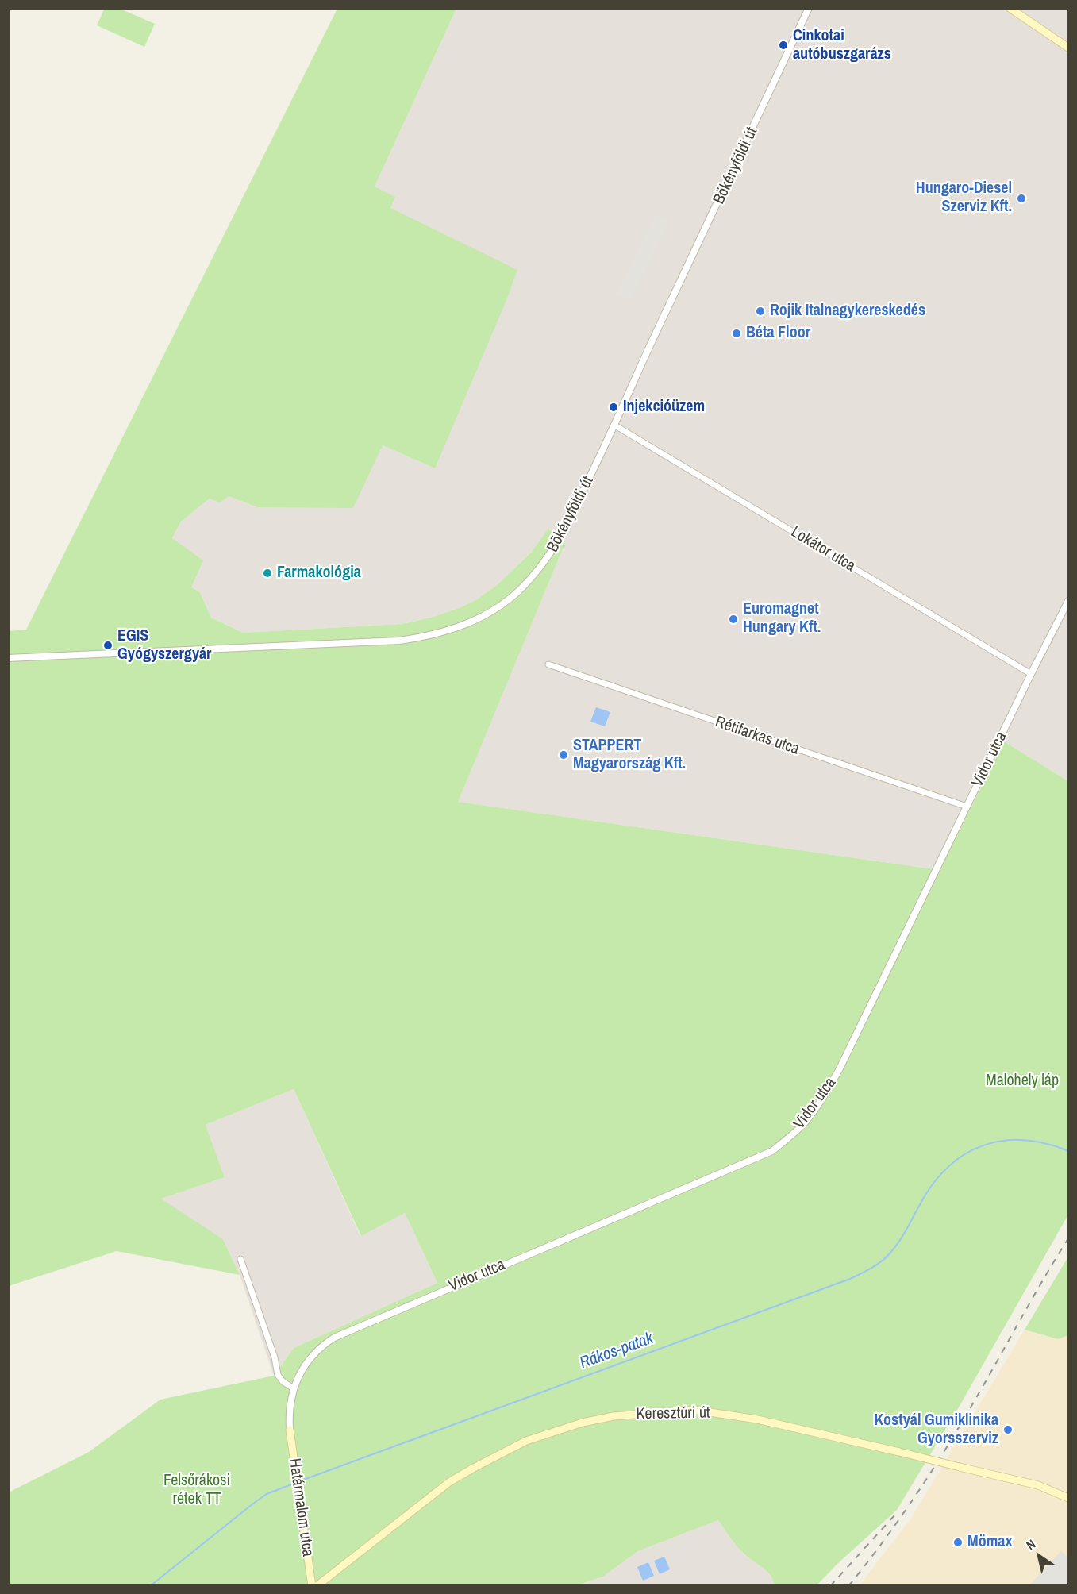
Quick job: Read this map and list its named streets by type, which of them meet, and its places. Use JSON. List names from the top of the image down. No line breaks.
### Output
{"streets":{"main road":["Keresztúri út","Határmalom utca"],"street":["Bökényföldi út","Lokátor utca","Rétifarkas utca","Vidor utca"]},"crossings":[["Bökényföldi út","Lokátor utca"],["Lokátor utca","Vidor utca"],["Rétifarkas utca","Vidor utca"],["Vidor utca","Határmalom utca"]],"water":["Rákos-patak"],"parks":["Malohely láp","Felsőrákosi rétek TT"],"places":["Cinkotai autóbuszgarázs","Hungaro-Diesel Szerviz Kft.","Rojik Italnagykereskedés","Béta Floor","Injekcióüzem","Farmakológia","Euromagnet Hungary Kft.","EGIS Gyógyszergyár","STAPPERT Magyarország Kft.","Kostyál Gumiklinika Gyorsszerviz","Mömax"],"north":"top left"}
